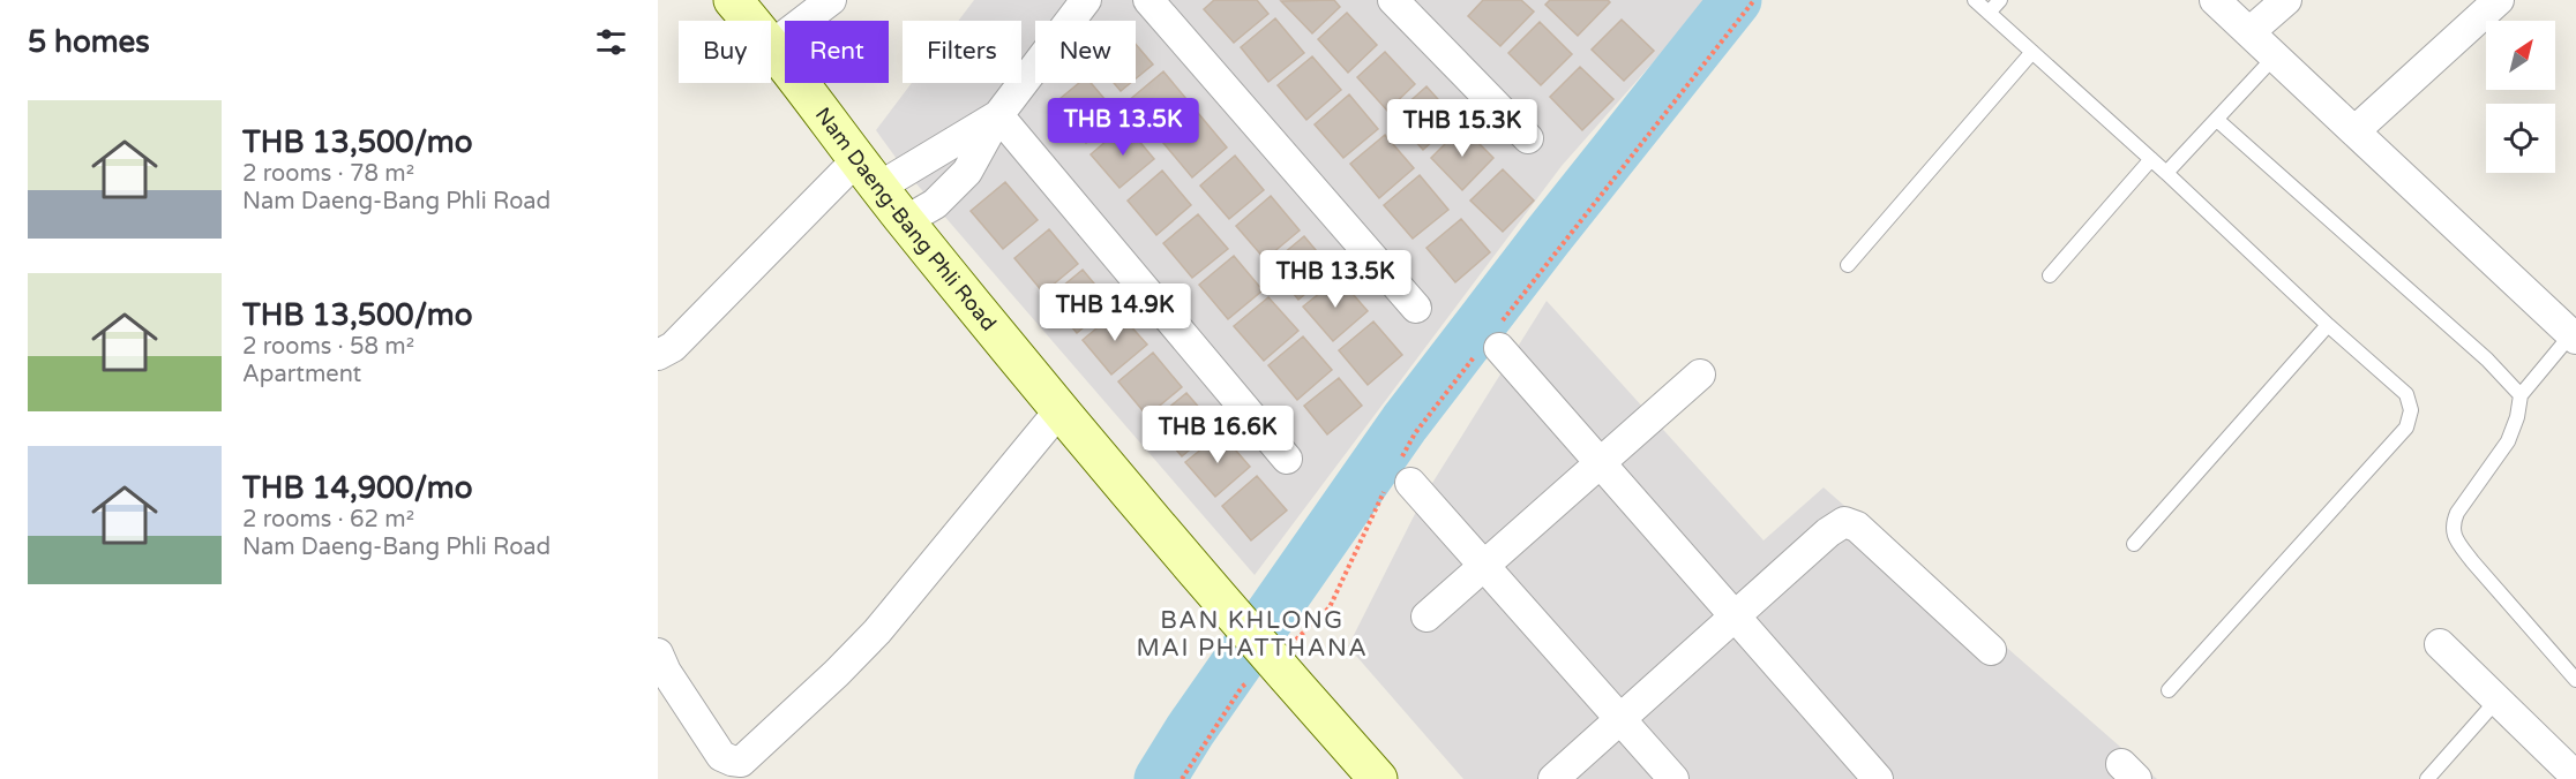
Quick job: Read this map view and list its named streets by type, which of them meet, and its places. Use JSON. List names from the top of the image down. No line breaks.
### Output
{"streets":{"main road":["Nam Daeng-Bang Phli Road"]},"districts":["BAN KHLONG MAI PHATTHANA"],"north":"top right","page":{"heading":"5 homes","chip":["Buy","Rent","Filters","New"],"list":[{"name":"THB 13,500/mo","note":"2 rooms · 78 m² · Nam Daeng-Bang Phli Road"},{"name":"THB 13,500/mo","note":"2 rooms · 58 m² · Apartment"},{"name":"THB 14,900/mo","note":"2 rooms · 62 m² · Nam Daeng-Bang Phli Road"}],"price":["THB 13.5K","THB 15.3K","THB 13.5K","THB 14.9K","THB 16.6K"]}}
